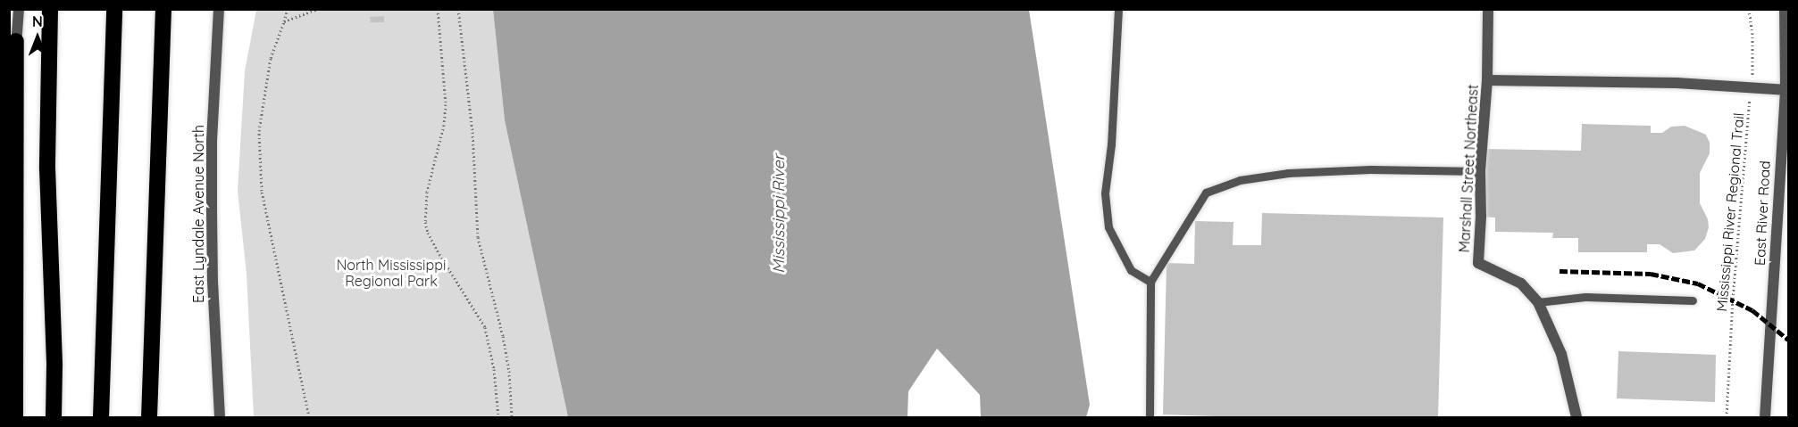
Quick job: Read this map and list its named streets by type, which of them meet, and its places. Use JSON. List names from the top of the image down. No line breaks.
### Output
{"streets":{"street":["Marshall Street Northeast","East River Road","East Lyndale Avenue North"],"path":["Mississippi River Regional Trail"]},"water":["Mississippi River"],"parks":["North Mississippi Regional Park"],"north":"top"}
